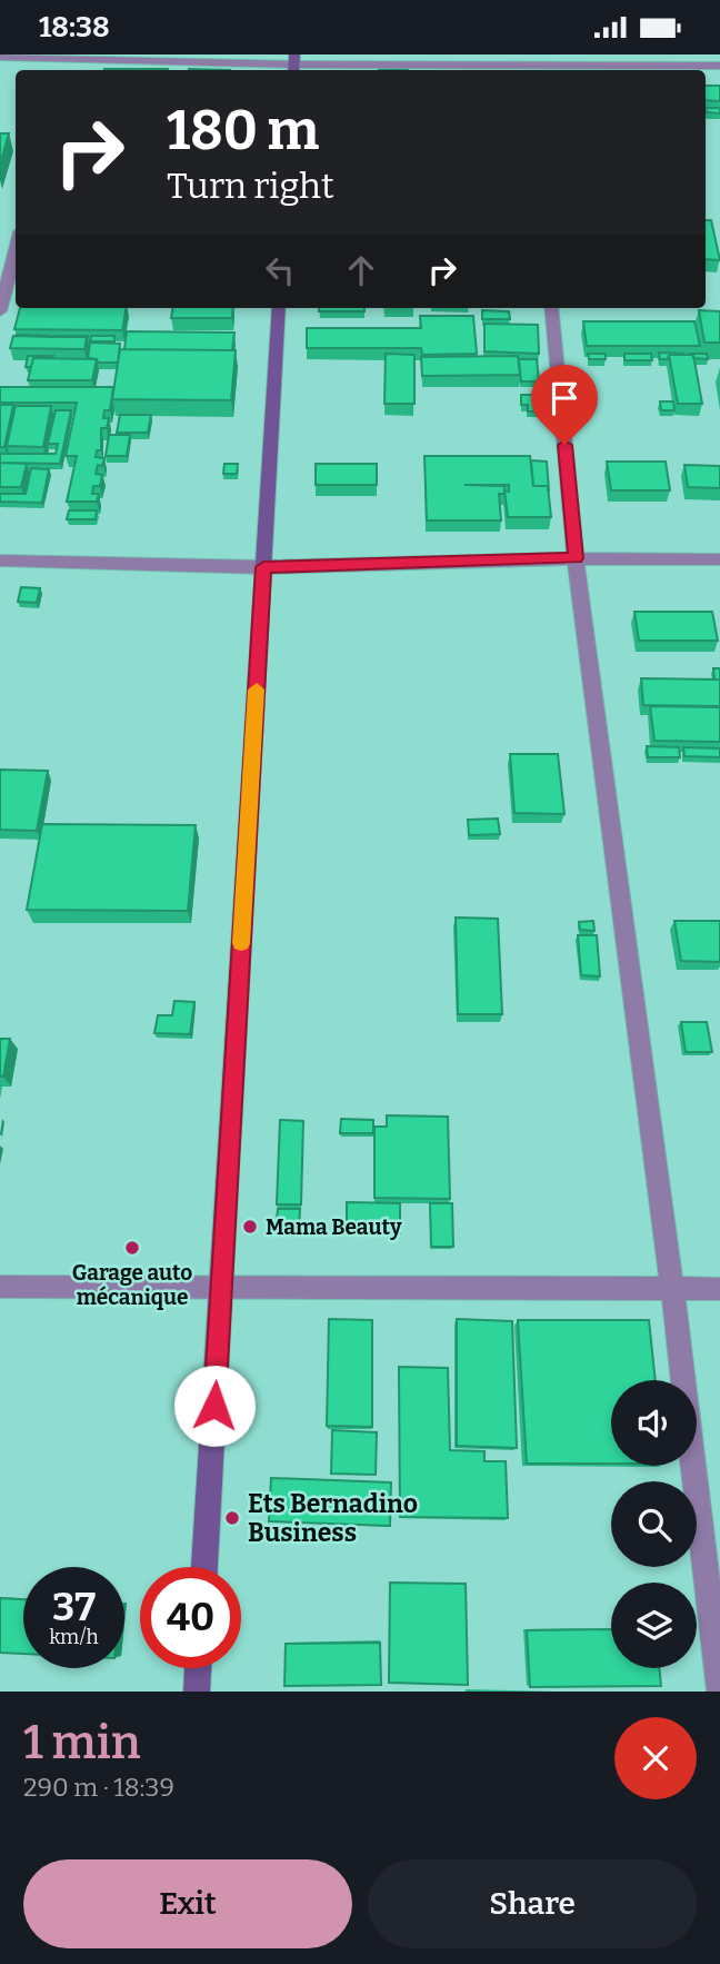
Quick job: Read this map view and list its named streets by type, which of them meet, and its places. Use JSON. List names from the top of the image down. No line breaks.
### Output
{"places":["Mama Beauty","Garage auto mécanique","Ets Bernadino Business"],"page":{"status":"18:38","turn":["180 m","Turn right"],"speed":"37 km/h","limit":"40","heading":["1 min","290 m · 18:39"],"buttons":["Exit","Share"]}}
